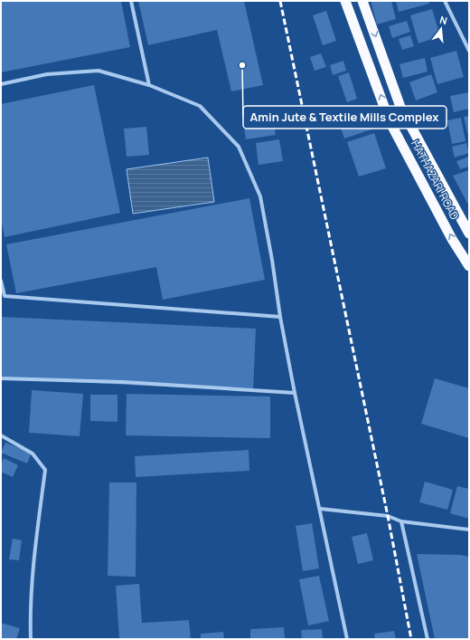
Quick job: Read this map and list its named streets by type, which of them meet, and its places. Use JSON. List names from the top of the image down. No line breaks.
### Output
{"streets":{"highway":["HATHAZARI ROAD"]},"places":["Amin Jute & Textile Mills Complex"],"north":"top"}
